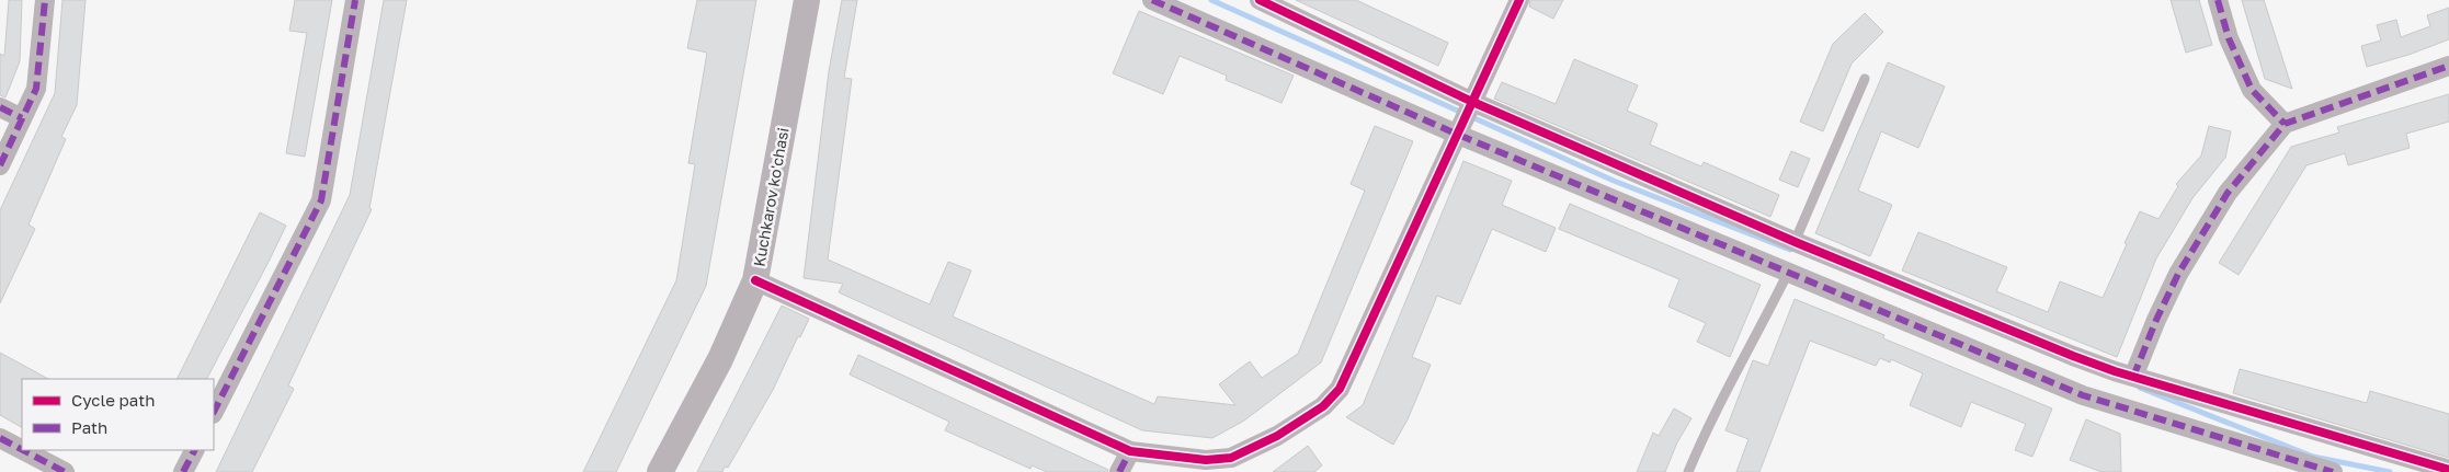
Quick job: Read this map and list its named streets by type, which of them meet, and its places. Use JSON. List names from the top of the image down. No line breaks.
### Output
{"streets":{"main road":["Kuchkarov ko'chasi"]},"legend":["Cycle path","Path"]}
